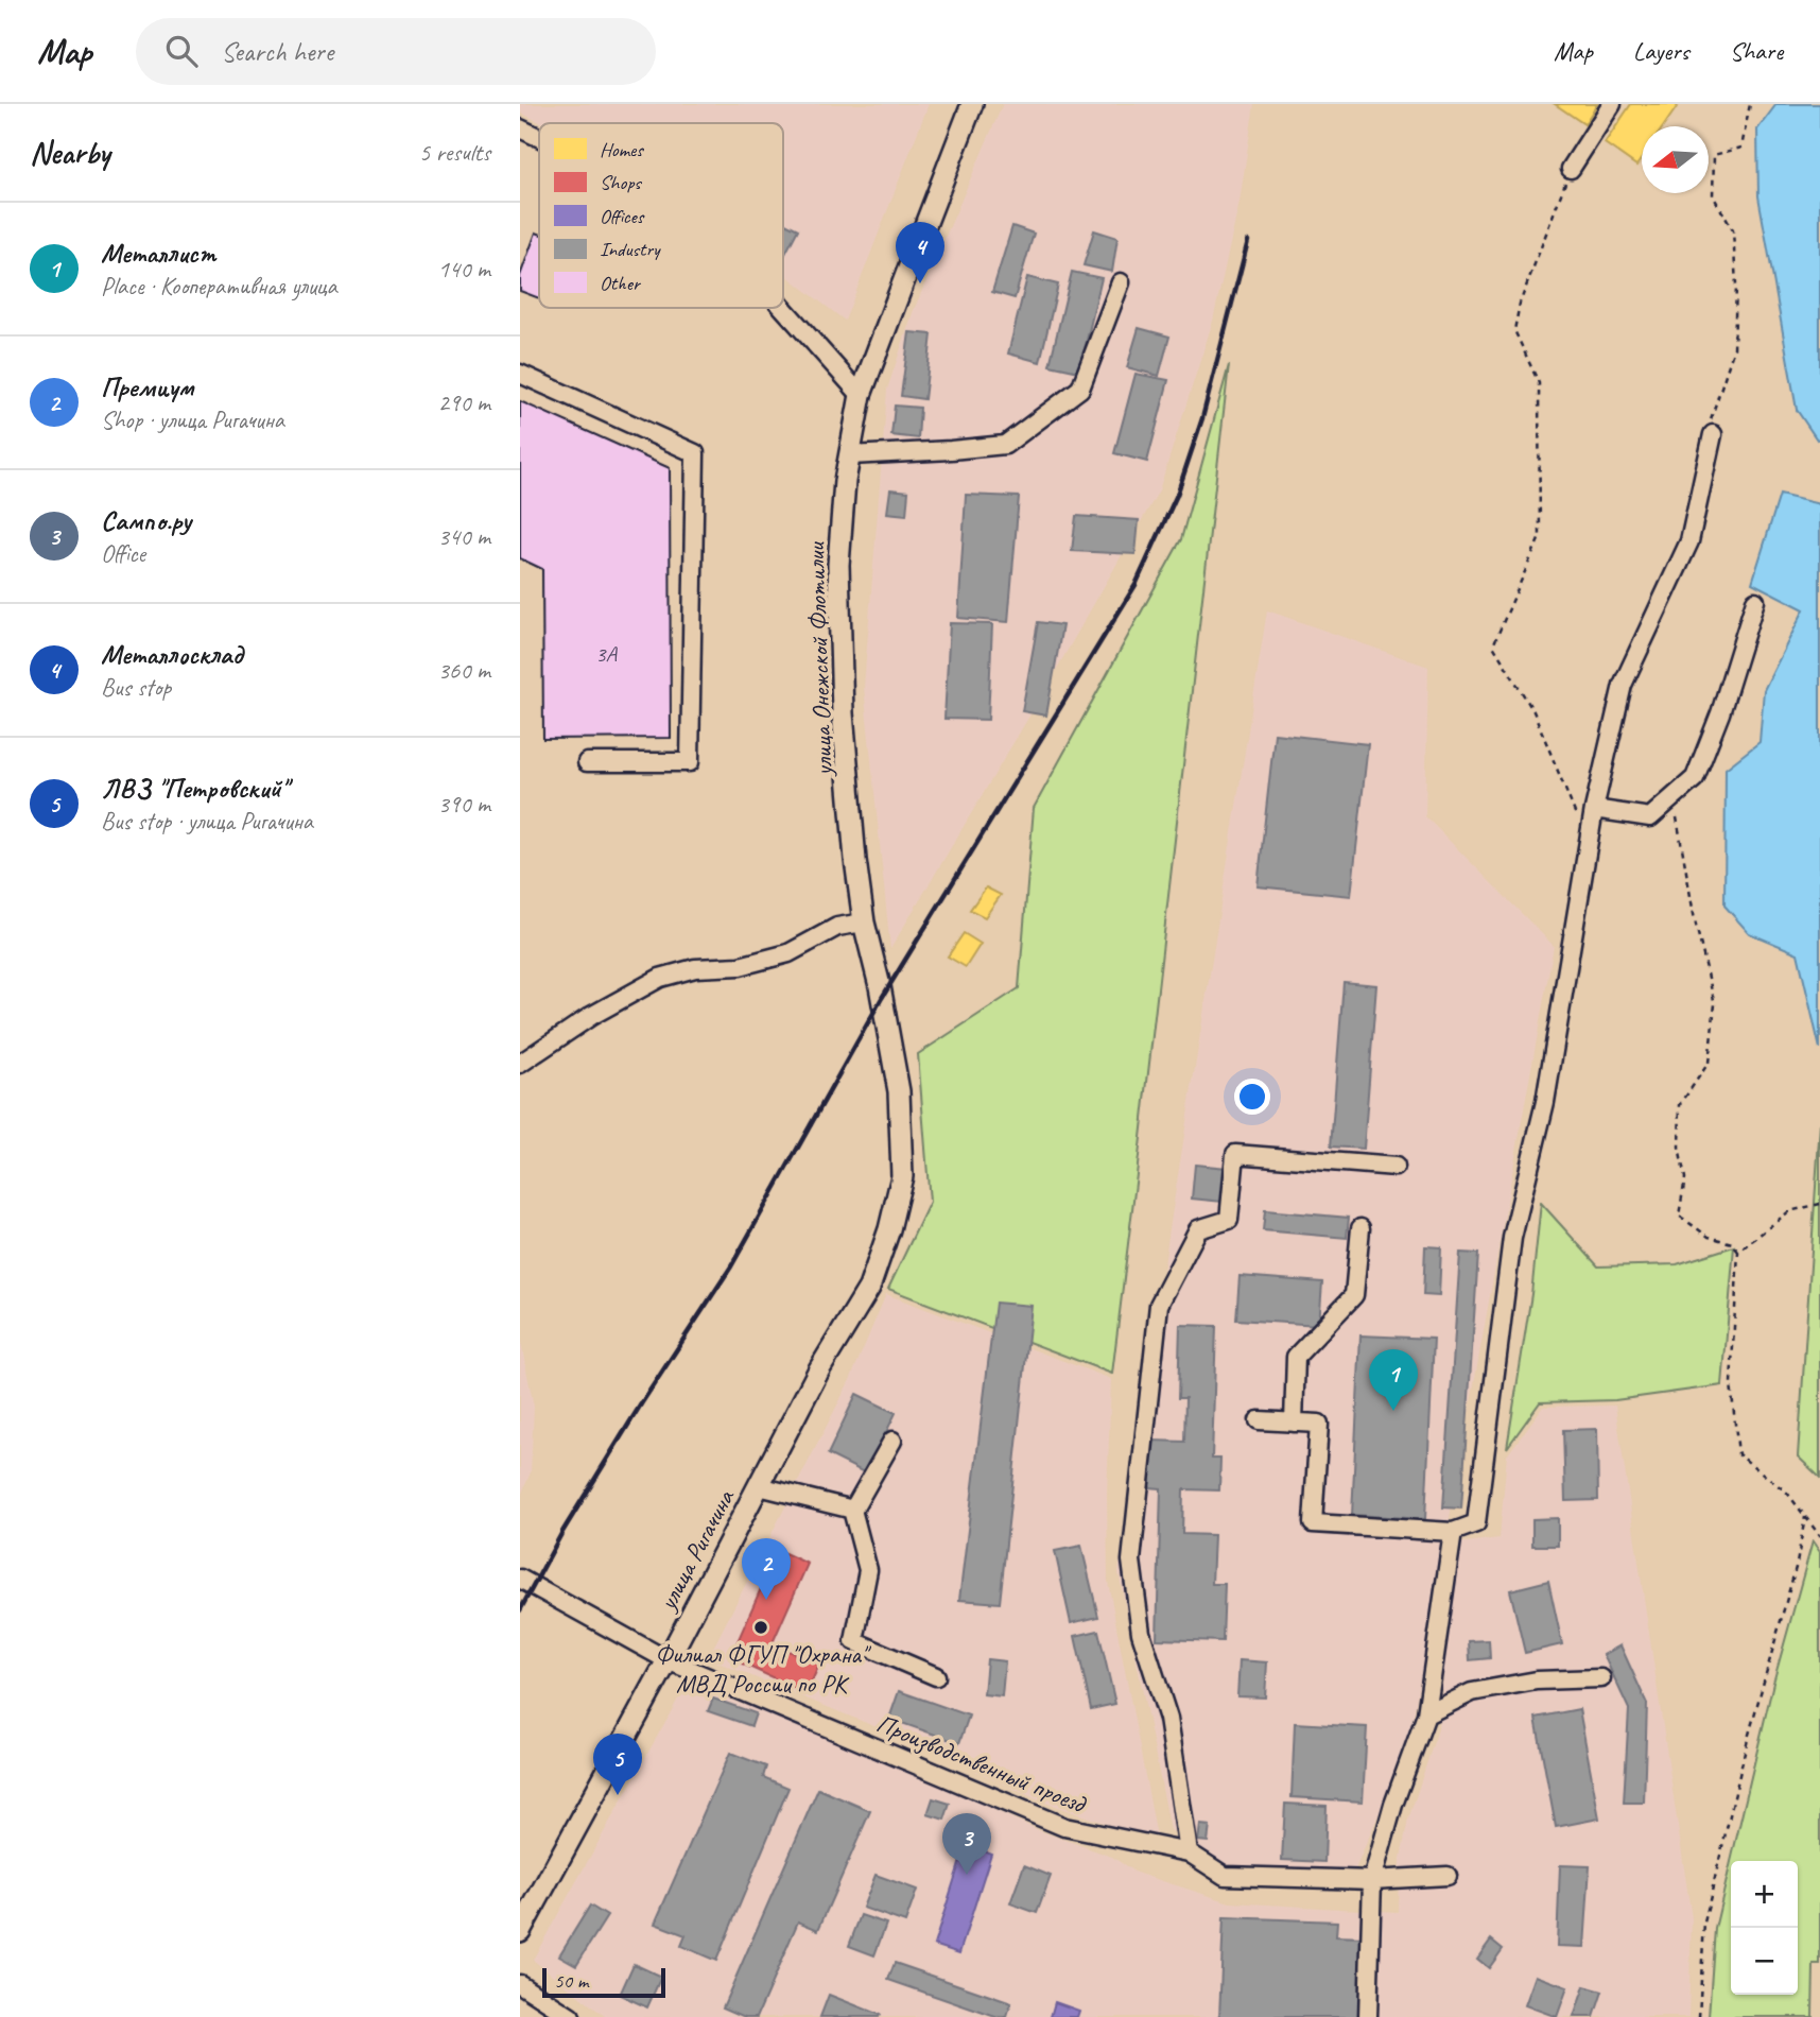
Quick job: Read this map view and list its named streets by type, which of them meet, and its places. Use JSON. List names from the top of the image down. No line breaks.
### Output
{"streets":{"main road":["улица Ригачина"],"street":["Производственный проезд"]},"crossings":[["улица Ригачина","Производственный проезд"]],"places":["Филиал ФГУП \"Охрана\" МВД России по РК"],"house_numbers":["3А"],"legend":["Homes","Shops","Offices","Industry","Other"],"scale_bar":"50 m","north":"left","page":{"header":"Map","search":"Search here","nav":["Map","Layers","Share"],"heading":["Nearby","5 results"],"list":[{"mark":"1","name":"Металлист","note":"Place · Кооперативная улица","value":"140 m"},{"mark":"2","name":"Премиум","note":"Shop · улица Ригачина","value":"290 m"},{"mark":"3","name":"Сампо.ру","note":"Office","value":"340 m"},{"mark":"4","name":"Металлосклад","note":"Bus stop","value":"360 m"},{"mark":"5","name":"ЛВЗ \"Петровский\"","note":"Bus stop · улица Ригачина","value":"390 m"}],"pins":["4","1","2","5","3"],"map_buttons":["+","−"],"scale":"50 m"}}
